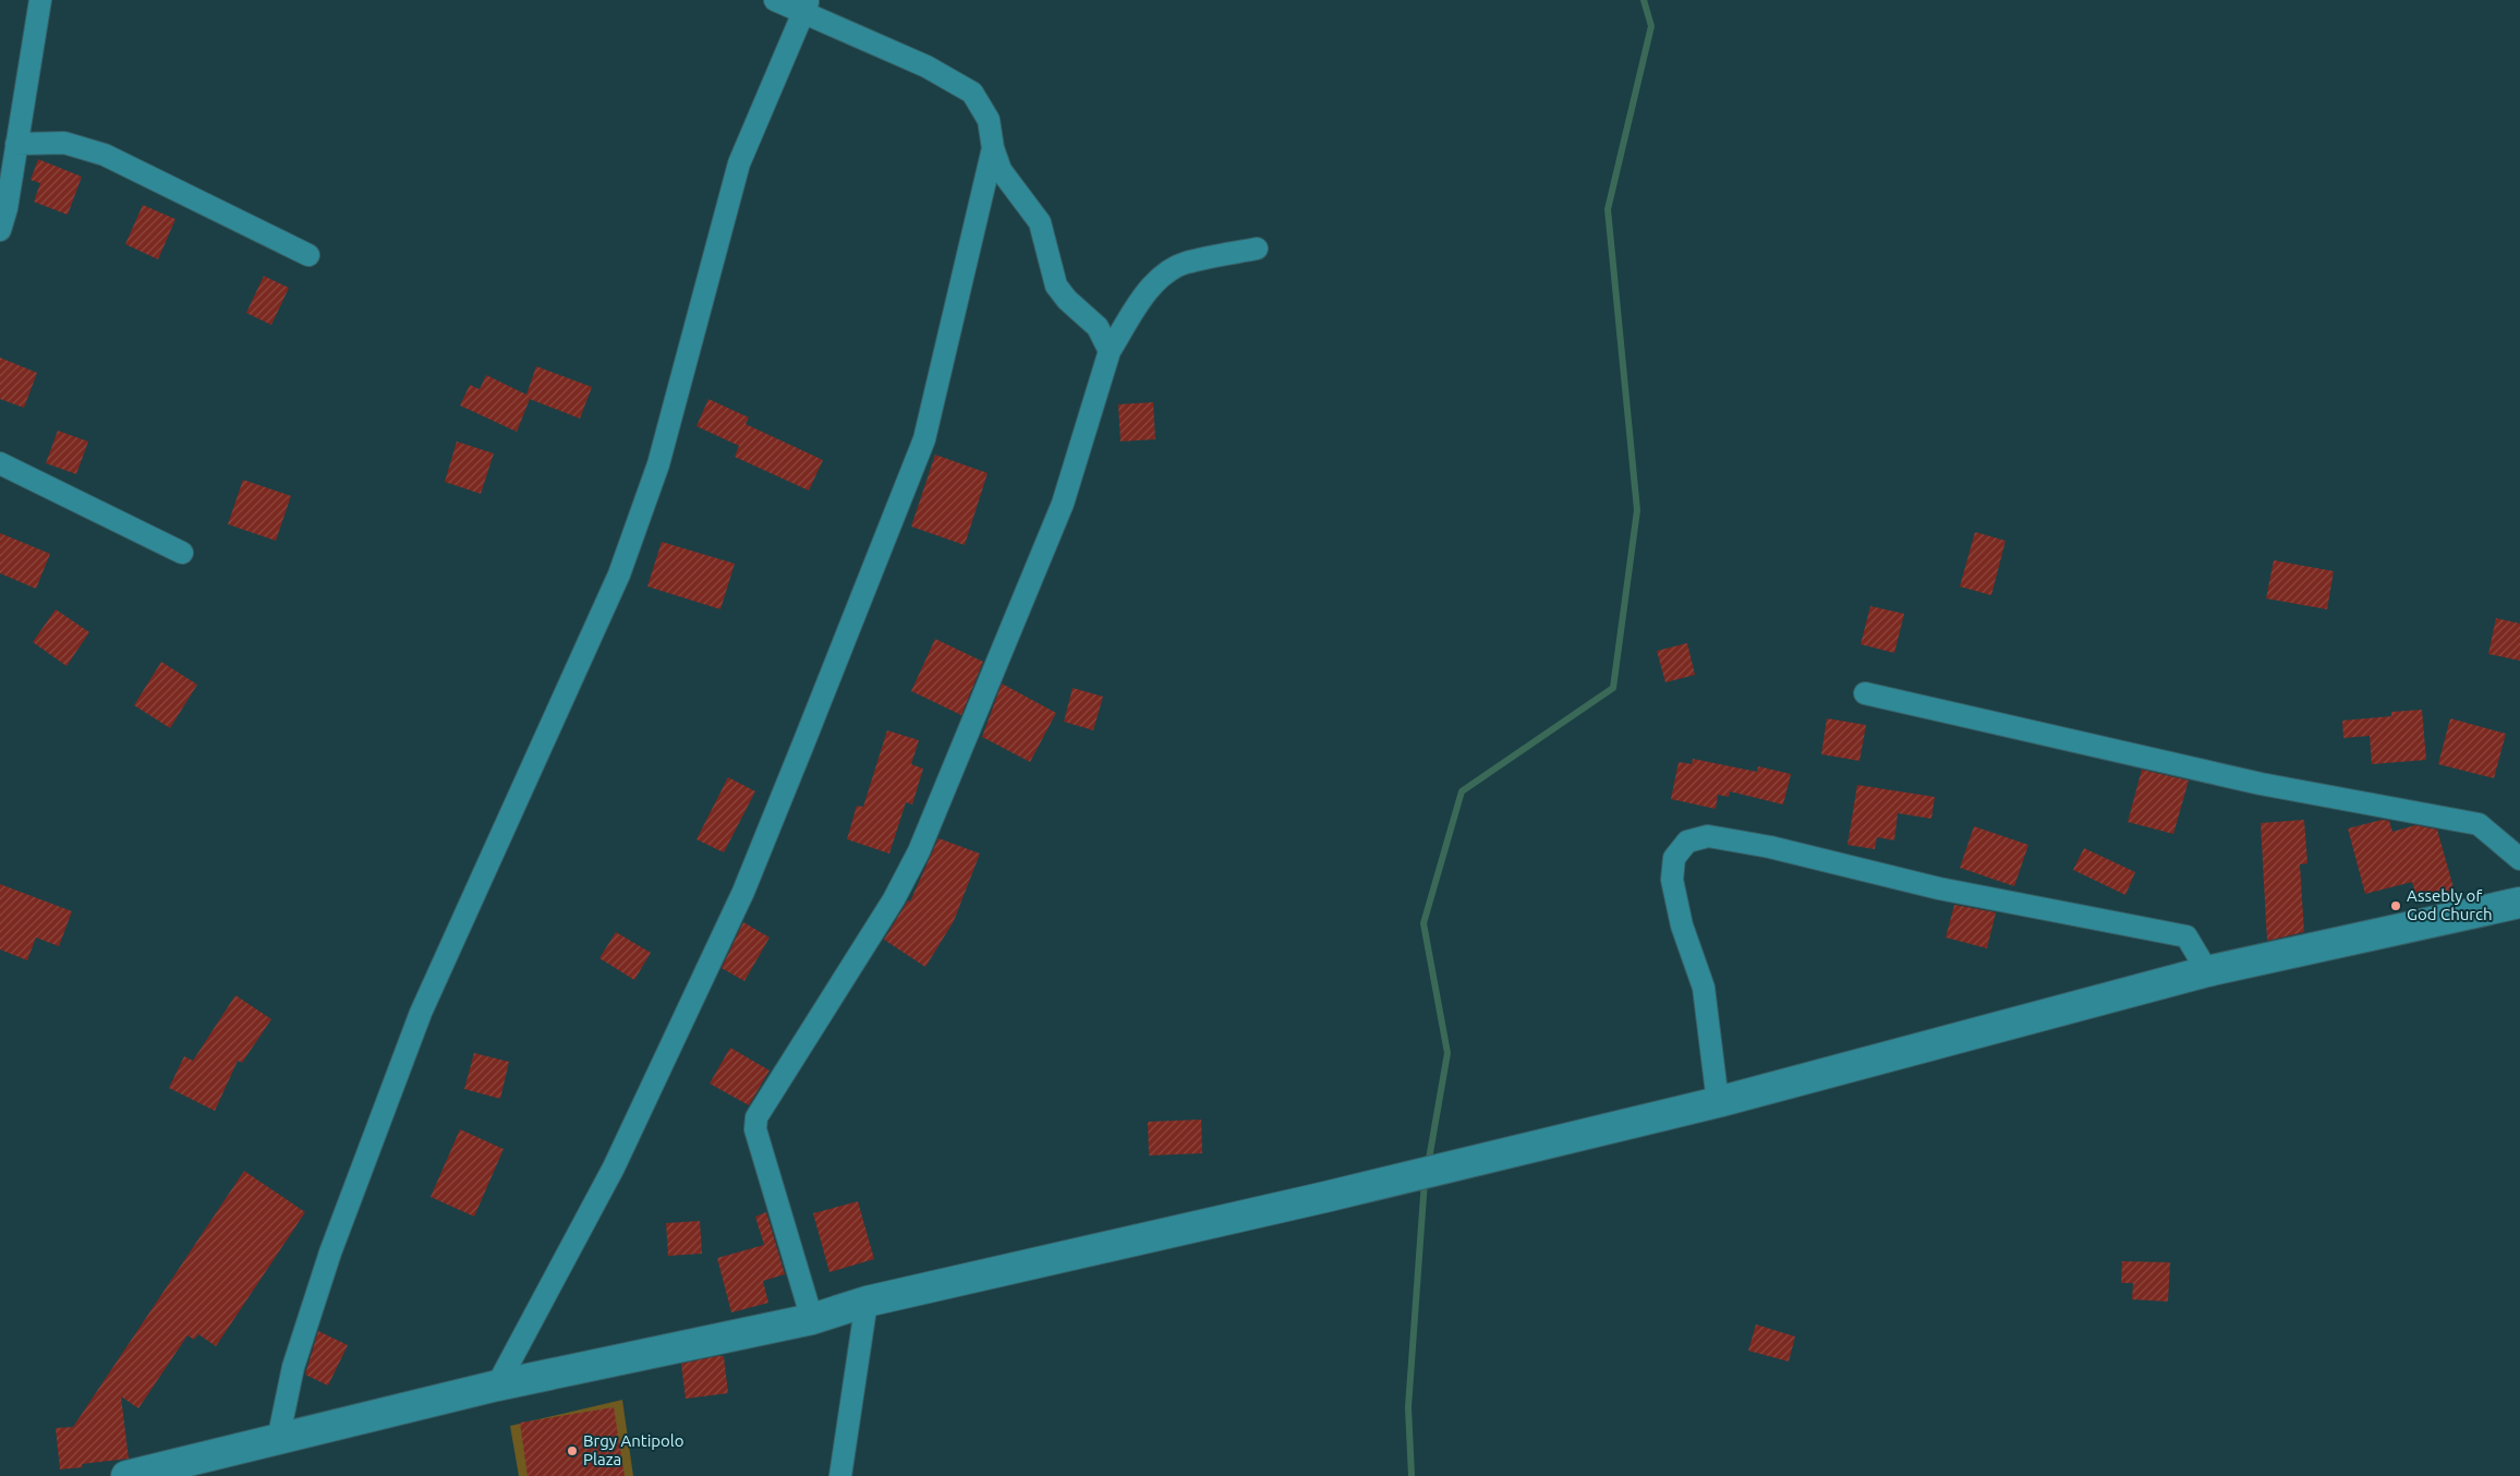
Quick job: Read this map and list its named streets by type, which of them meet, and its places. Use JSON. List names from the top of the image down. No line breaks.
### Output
{"places":["Assebly of God Church","Brgy Antipolo Plaza"]}
